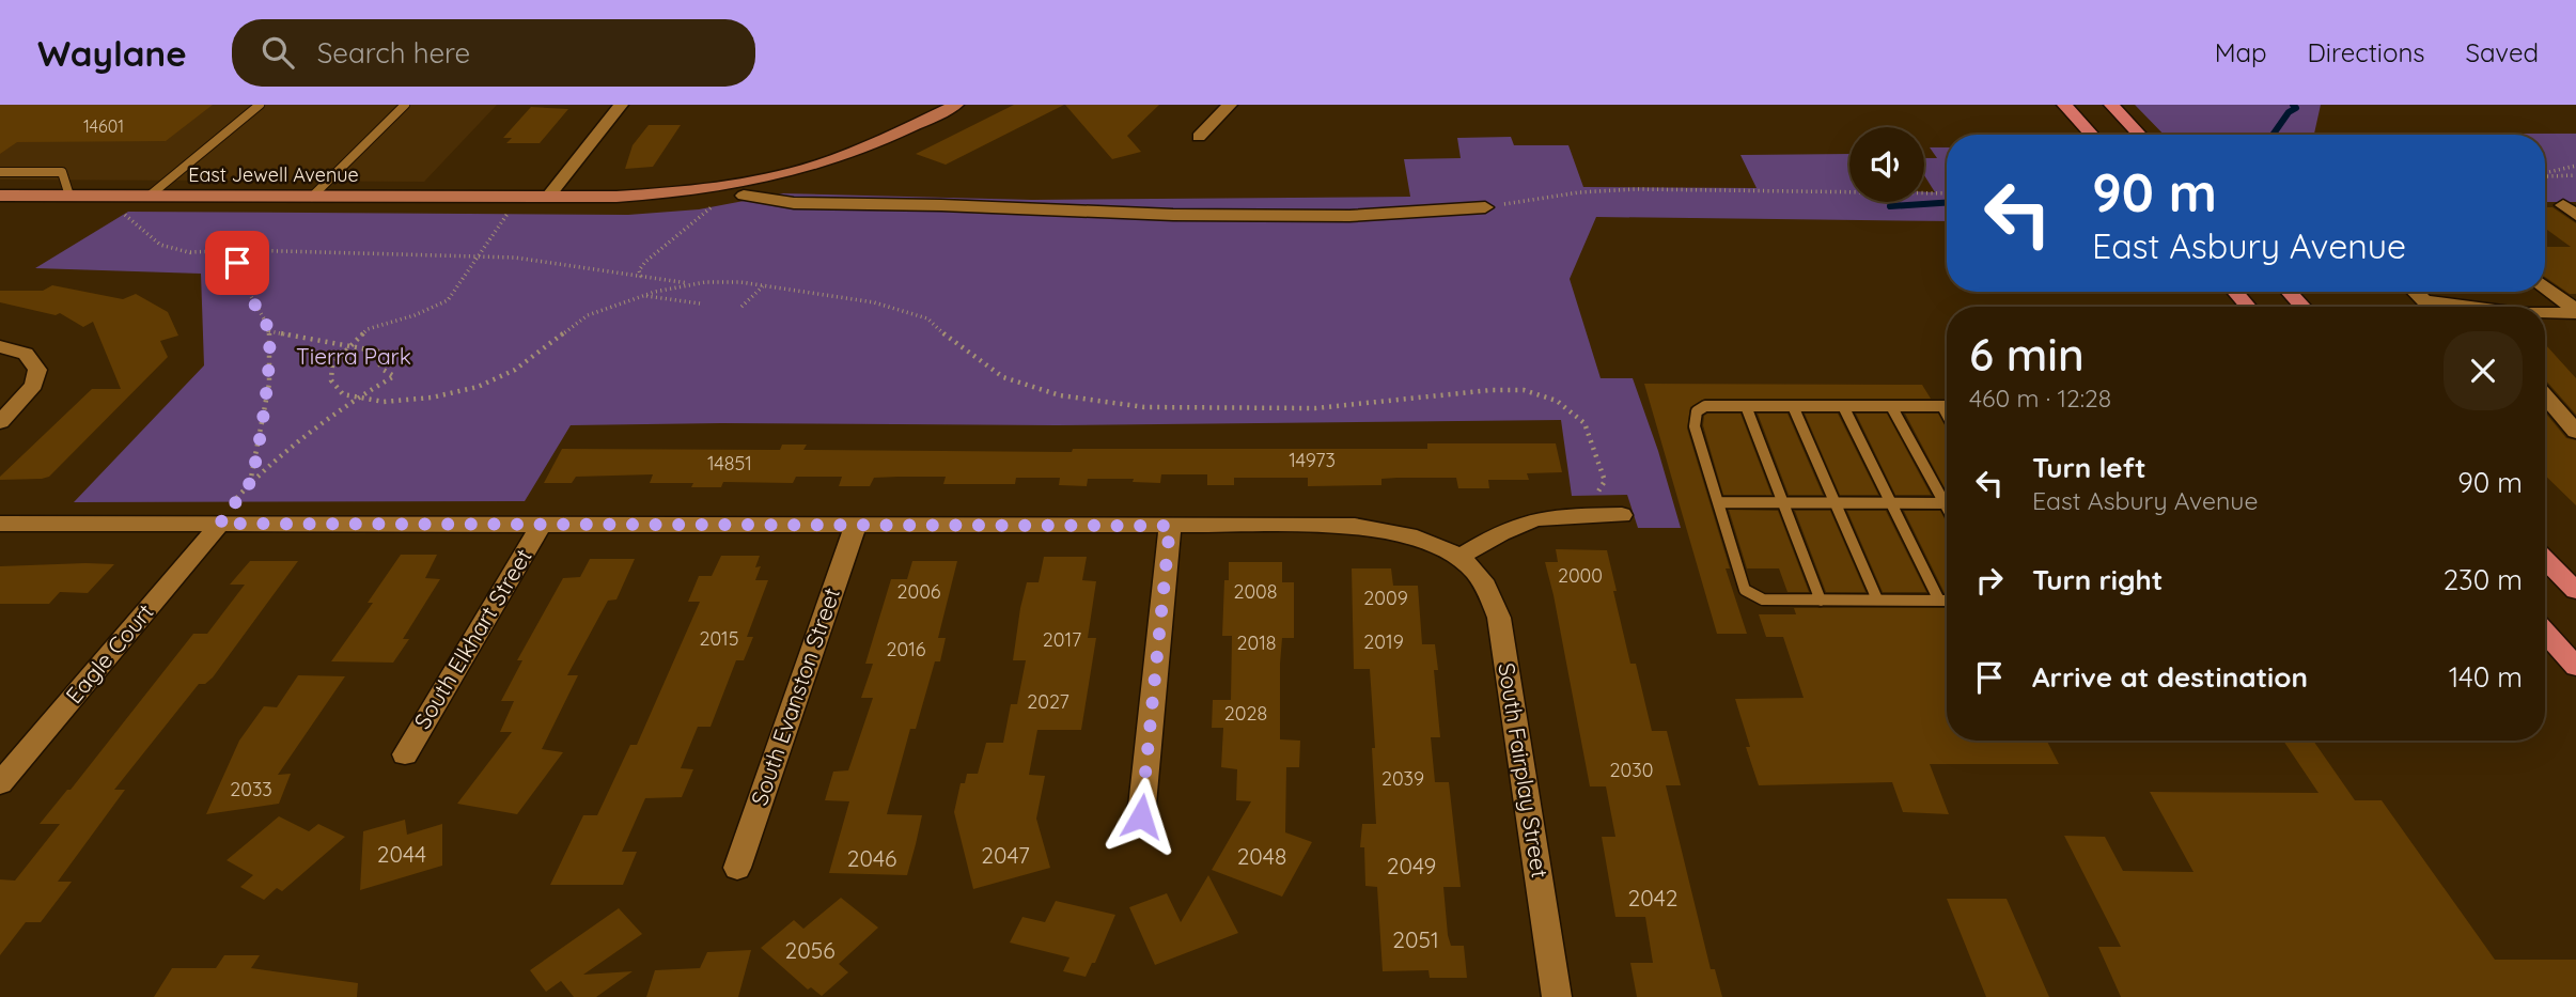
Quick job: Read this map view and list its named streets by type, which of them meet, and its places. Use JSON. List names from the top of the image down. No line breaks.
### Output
{"streets":{"street":["East Jewell Avenue","South Elkhart Street","Eagle Court","South Evanston Street","South Fairplay Street"]},"crossings":[["South Elkhart Street","South Fairplay Street"],["Eagle Court","South Fairplay Street"],["South Evanston Street","South Fairplay Street"]],"parks":["Tierra Park"],"house_numbers":["14601","14973","14851","2000","2006","2008","2009","2015","2017","2019","2018","2016","2027","2028","2030","2039","2033","2044","2047","2048","2046","2049","2042","2051","2056"],"page":{"header":"Waylane","search":"Search here","nav":["Map","Directions","Saved"],"turn":["90 m","East Asbury Avenue"],"heading":["6 min","460 m · 12:28"],"list":[{"name":"Turn left","note":"East Asbury Avenue","value":"90 m"},{"name":"Turn right","value":"230 m"},{"name":"Arrive at destination","value":"140 m"}]}}
